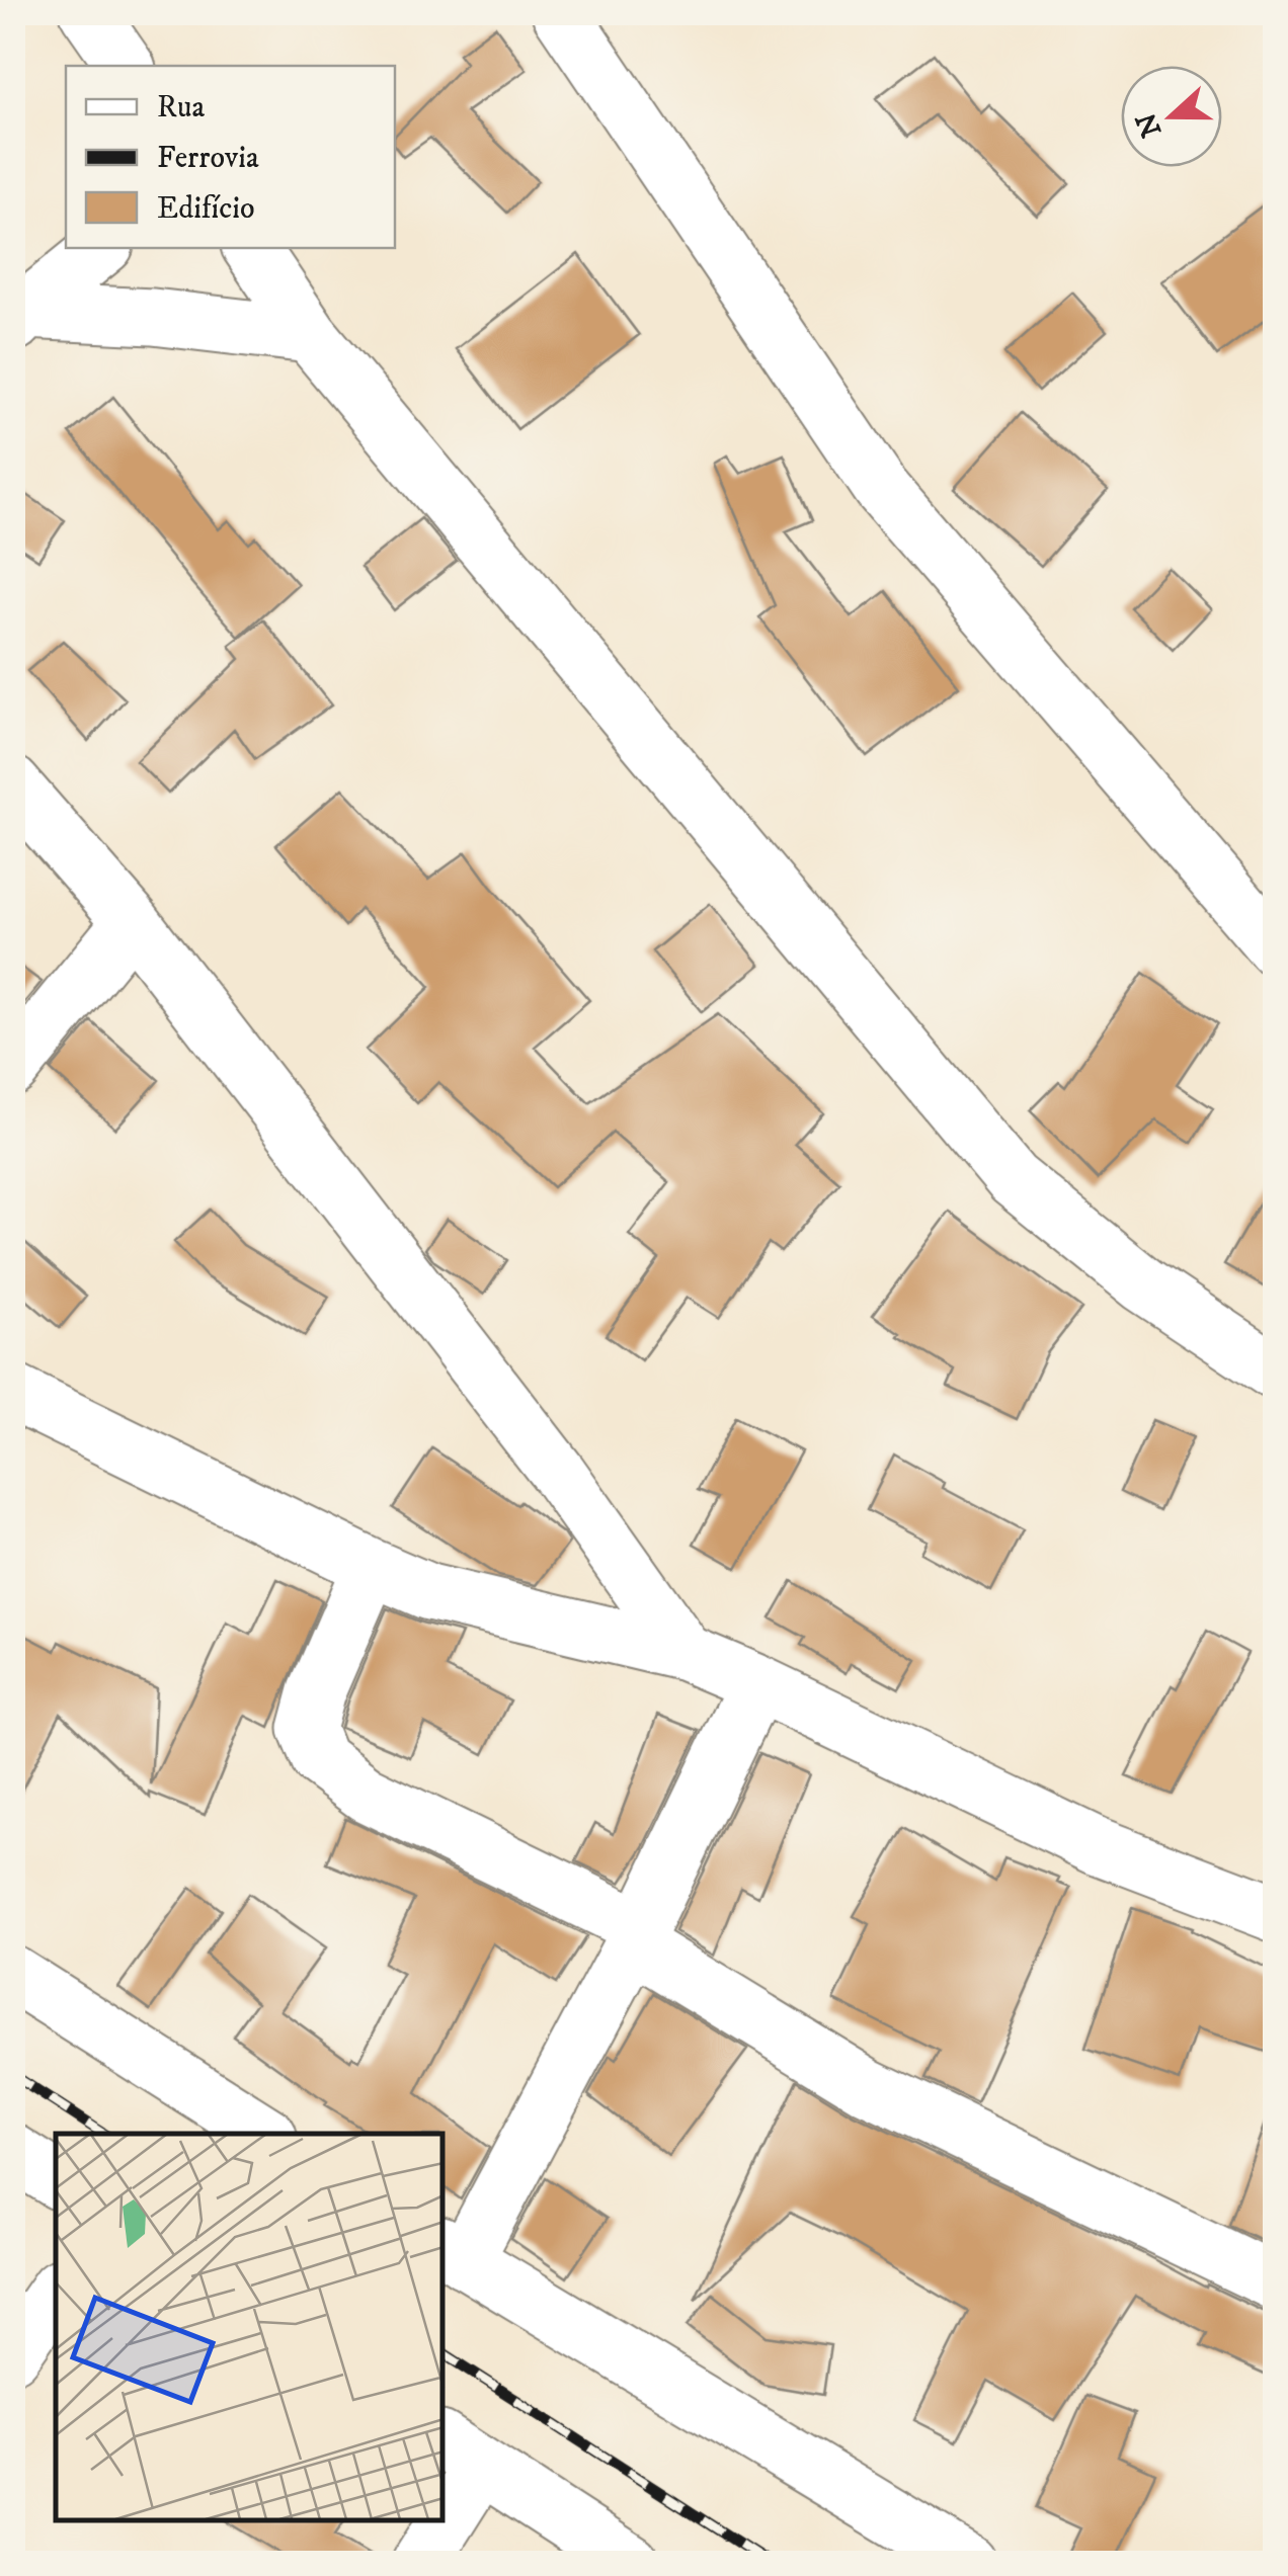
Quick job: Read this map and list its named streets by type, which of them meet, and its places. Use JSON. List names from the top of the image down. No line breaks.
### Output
{"legend":["Rua","Ferrovia","Edifício"],"north":"left"}
